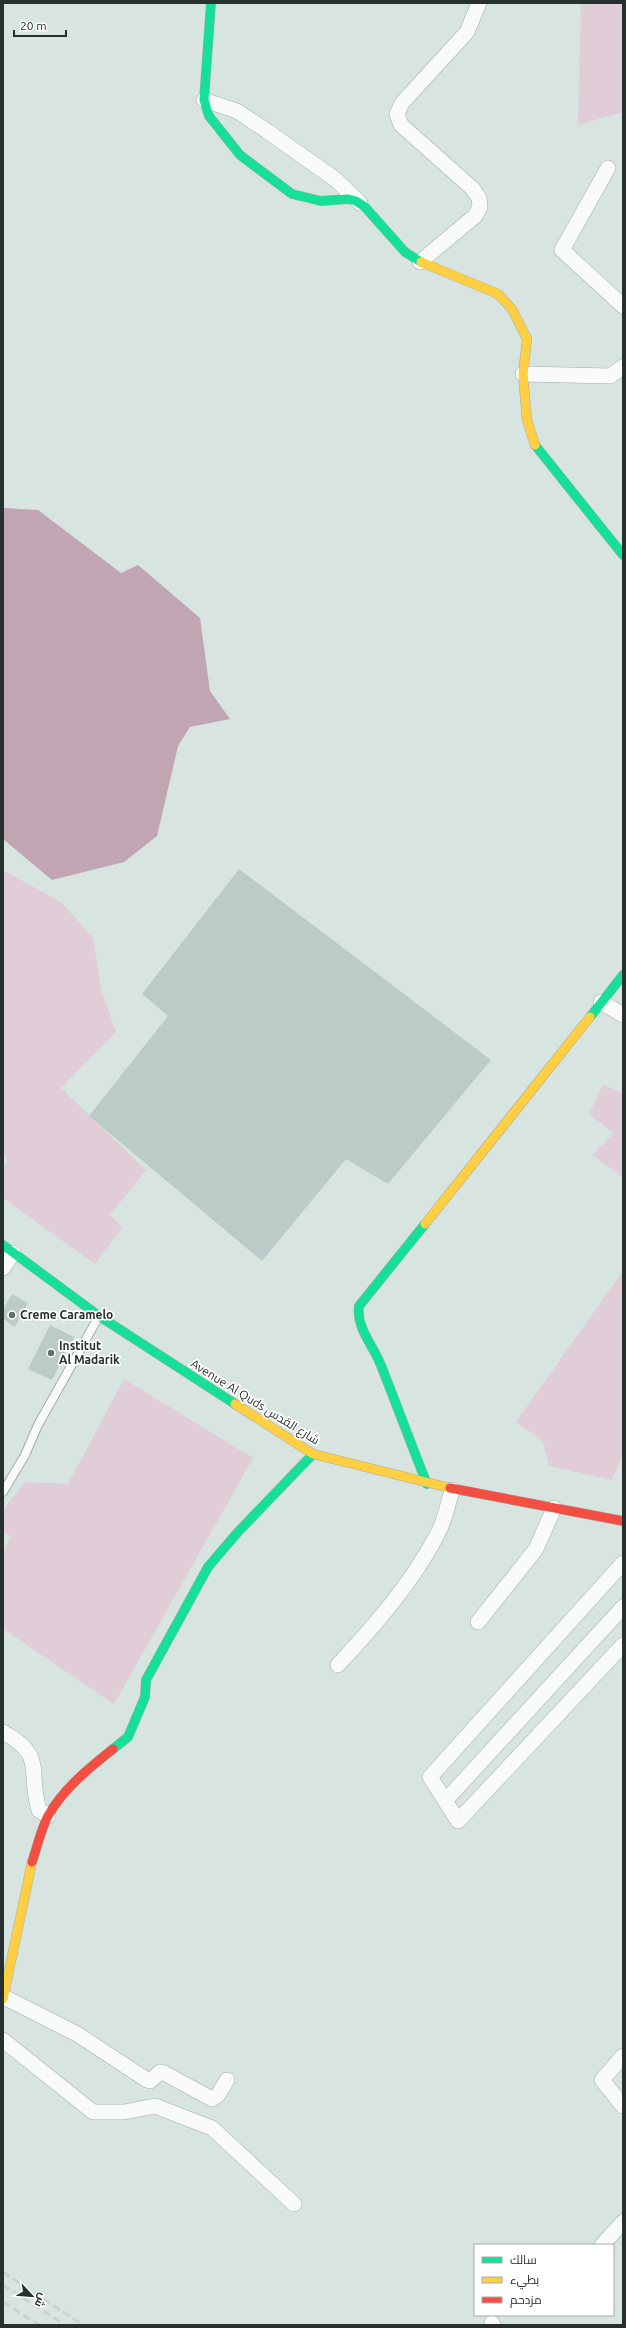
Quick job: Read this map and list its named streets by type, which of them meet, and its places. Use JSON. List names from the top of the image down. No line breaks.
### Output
{"streets":{"street":["Avenue Al Quds شارع القدس"]},"places":["Creme Caramelo","Institut Al Madarik"],"legend":["سالك","بطيء","مزدحم"],"scale_bar":"20 m","north":"bottom right"}
